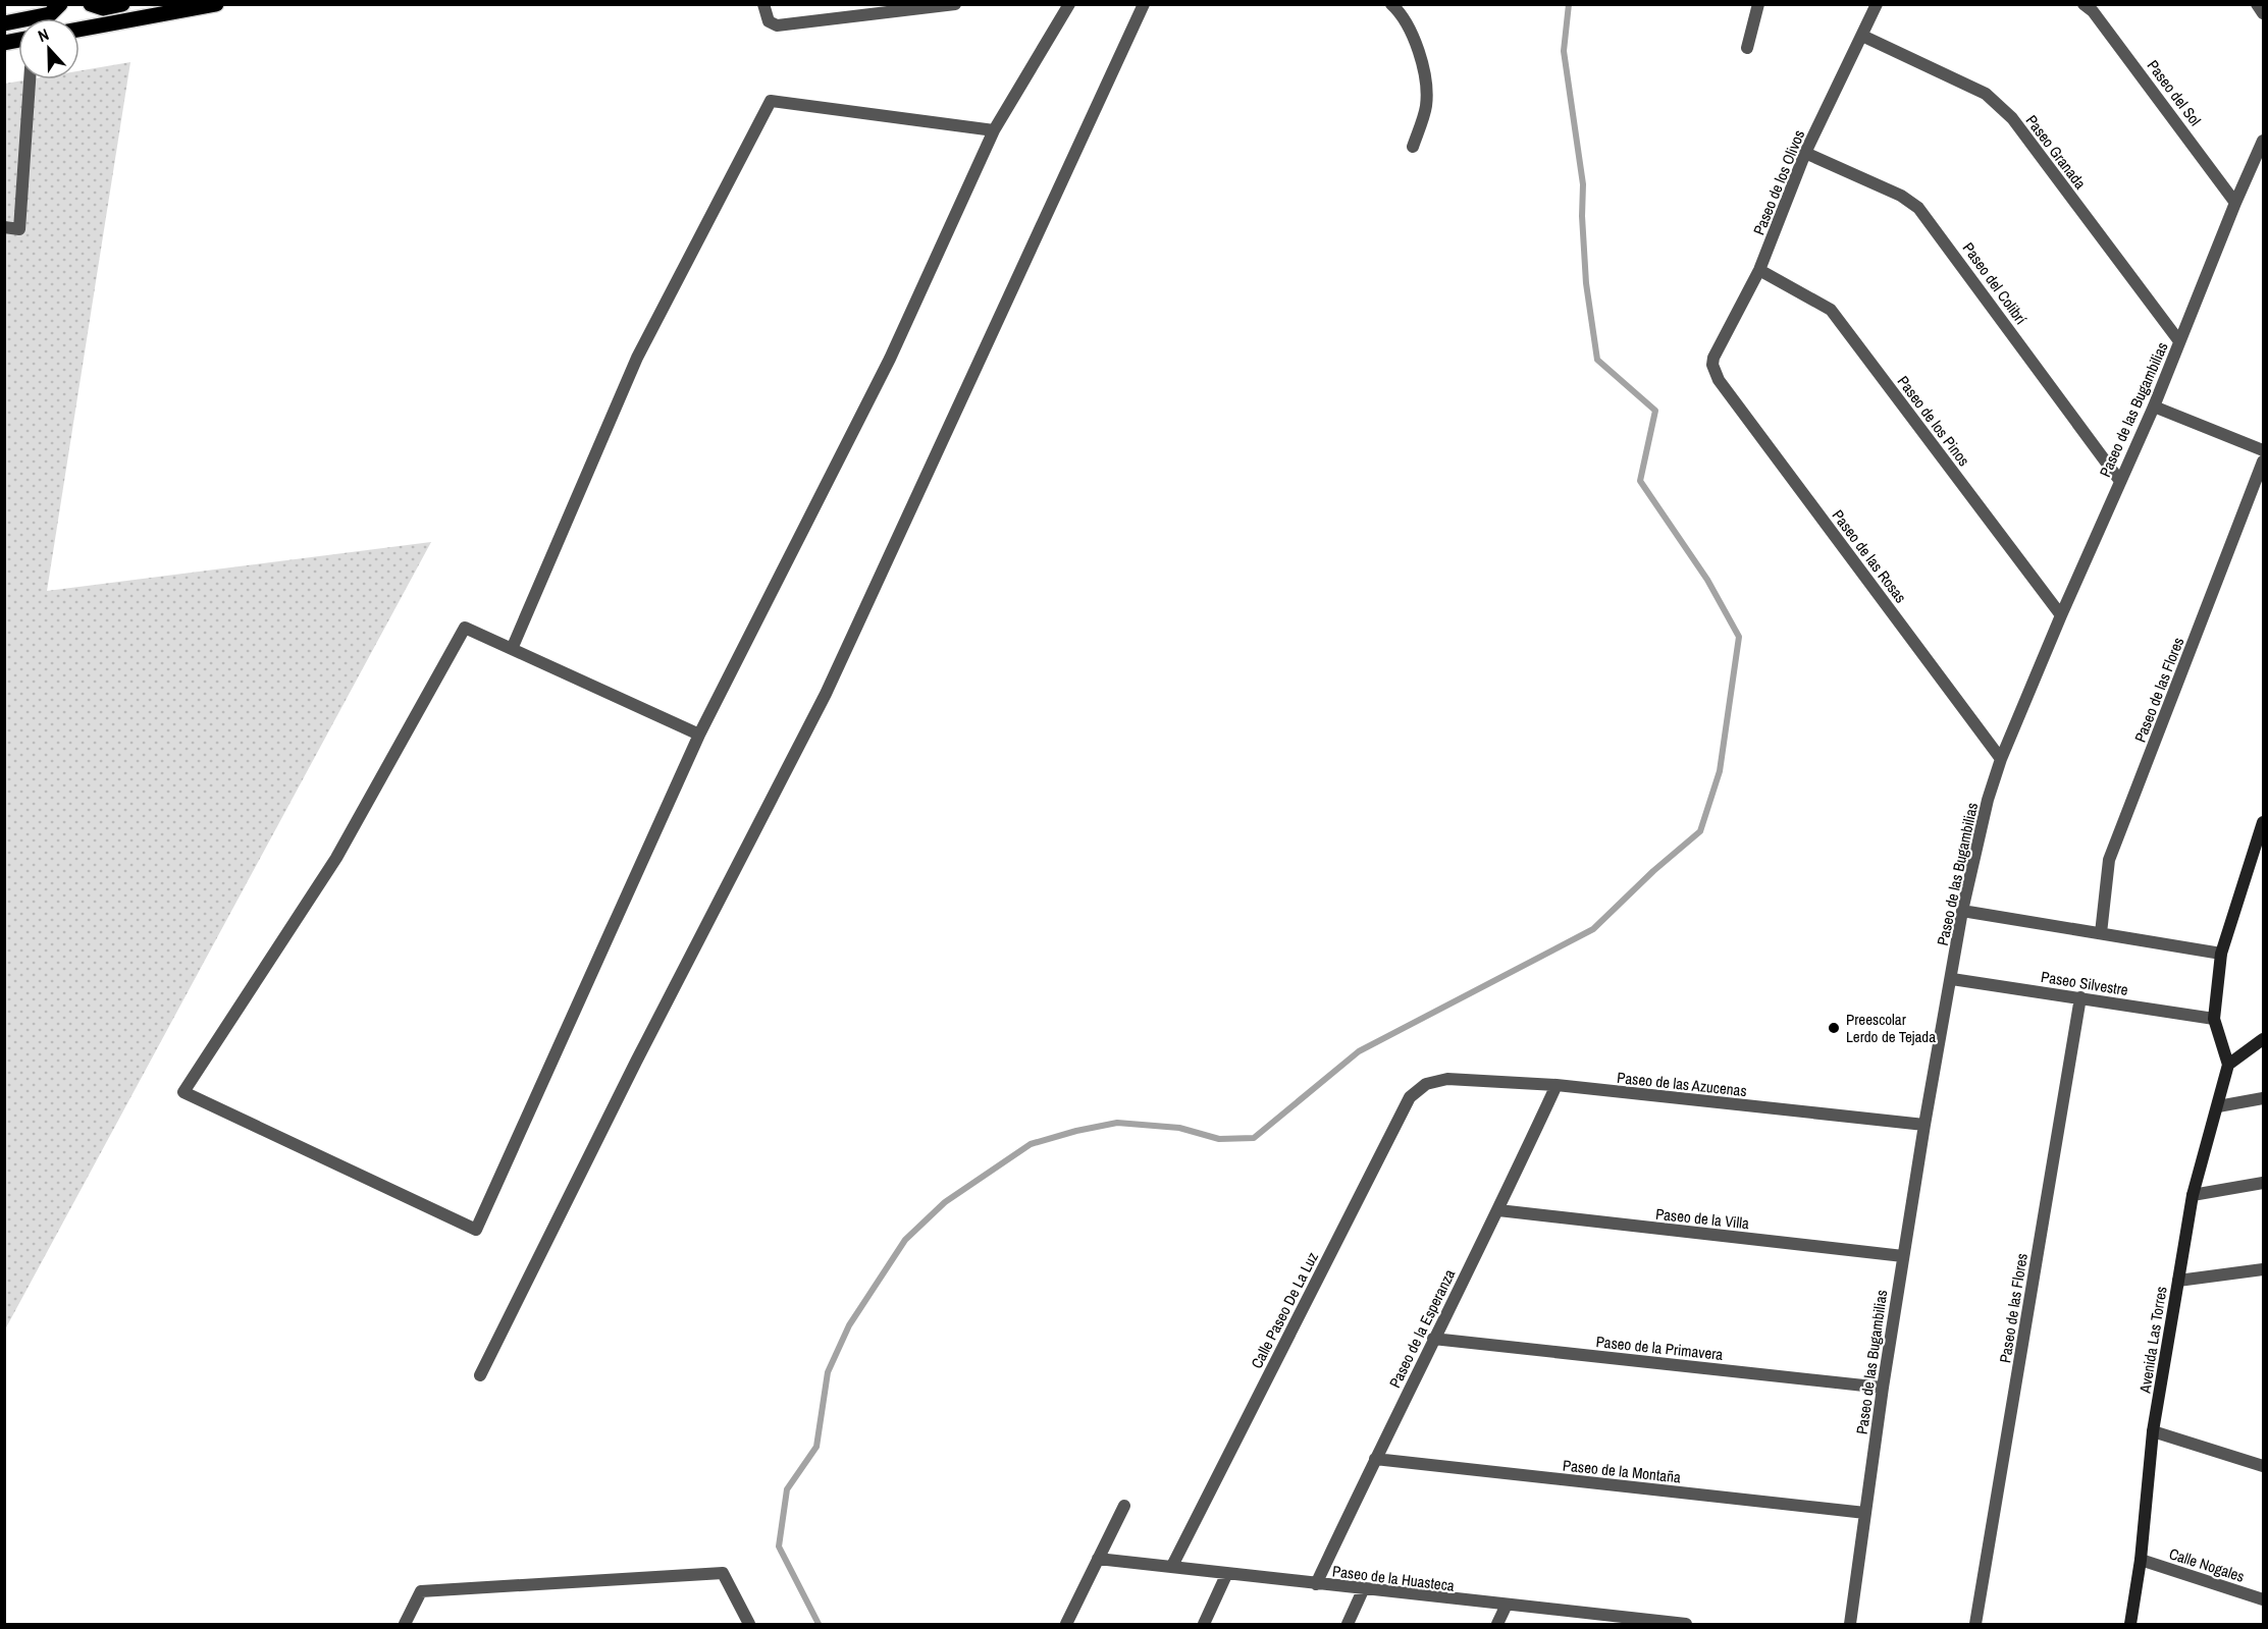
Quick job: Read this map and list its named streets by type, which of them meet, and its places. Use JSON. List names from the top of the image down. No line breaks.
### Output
{"streets":{"street":["Paseo del Sol","Paseo Granada","Paseo de los Olivos","Paseo del Colibrí","Paseo de las Bugambilias","Paseo de los Pinos","Paseo de las Rosas","Paseo de las Flores","Paseo Silvestre","Paseo de las Azucenas","Paseo de la Villa","Calle Paseo De La Luz","Paseo de la Esperanza","Avenida Las Torres","Paseo de la Primavera","Paseo de la Montaña","Calle Nogales","Paseo de la Huasteca"]},"crossings":[["Paseo del Sol","Paseo de las Bugambilias"],["Paseo Granada","Paseo de los Olivos"],["Paseo Granada","Paseo de las Bugambilias"],["Paseo de los Olivos","Paseo del Colibrí"],["Paseo de los Olivos","Paseo de los Pinos"],["Paseo de los Olivos","Paseo de las Rosas"],["Paseo del Colibrí","Paseo de las Bugambilias"],["Paseo de las Bugambilias","Paseo de los Pinos"],["Paseo de las Bugambilias","Paseo de las Rosas"],["Paseo de las Bugambilias","Paseo Silvestre"],["Paseo de las Bugambilias","Paseo de las Azucenas"],["Paseo de las Bugambilias","Paseo de la Villa"],["Paseo de las Bugambilias","Paseo de la Primavera"],["Paseo de las Bugambilias","Paseo de la Montaña"],["Paseo de las Flores","Paseo Silvestre"],["Paseo de las Azucenas","Calle Paseo De La Luz"],["Paseo de las Azucenas","Paseo de la Esperanza"],["Paseo de la Villa","Paseo de la Esperanza"],["Calle Paseo De La Luz","Paseo de la Huasteca"],["Paseo de la Esperanza","Paseo de la Primavera"],["Paseo de la Esperanza","Paseo de la Montaña"],["Paseo de la Esperanza","Paseo de la Huasteca"],["Avenida Las Torres","Calle Nogales"]],"places":["Preescolar Lerdo de Tejada"],"north":"top"}
